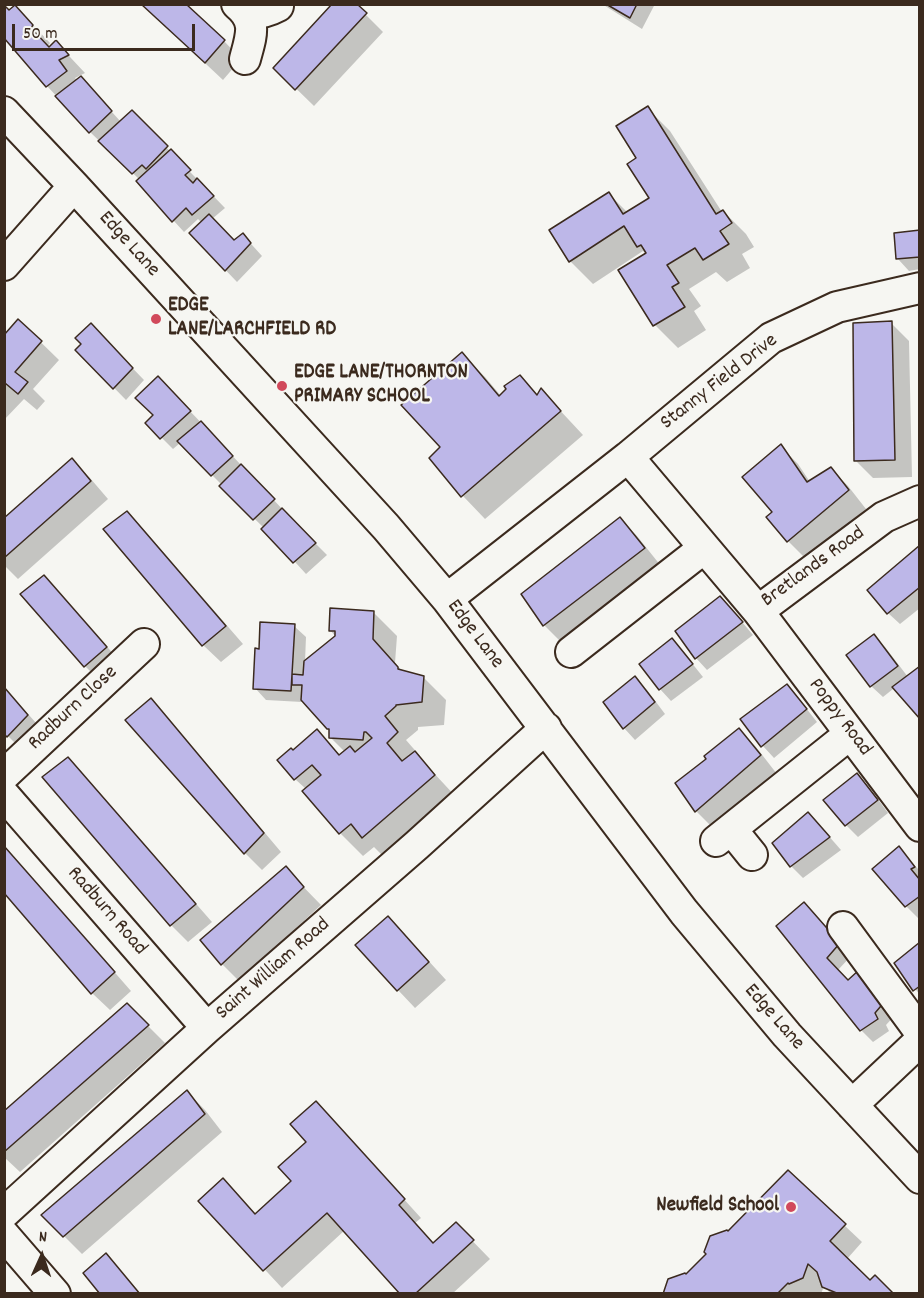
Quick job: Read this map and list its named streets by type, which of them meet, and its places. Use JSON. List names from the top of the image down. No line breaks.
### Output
{"streets":{"street":["Edge Lane","Stanny Field Drive","Bretlands Road","Radburn Close","Poppy Road","Radburn Road","Saint William Road"]},"crossings":[["Edge Lane","Stanny Field Drive"],["Edge Lane","Saint William Road"],["Stanny Field Drive","Bretlands Road"],["Bretlands Road","Poppy Road"],["Radburn Road","Saint William Road"]],"places":["EDGE LANE/LARCHFIELD RD","EDGE LANE/THORNTON PRIMARY SCHOOL","Newfield School"],"scale_bar":"50 m","north":"top"}
